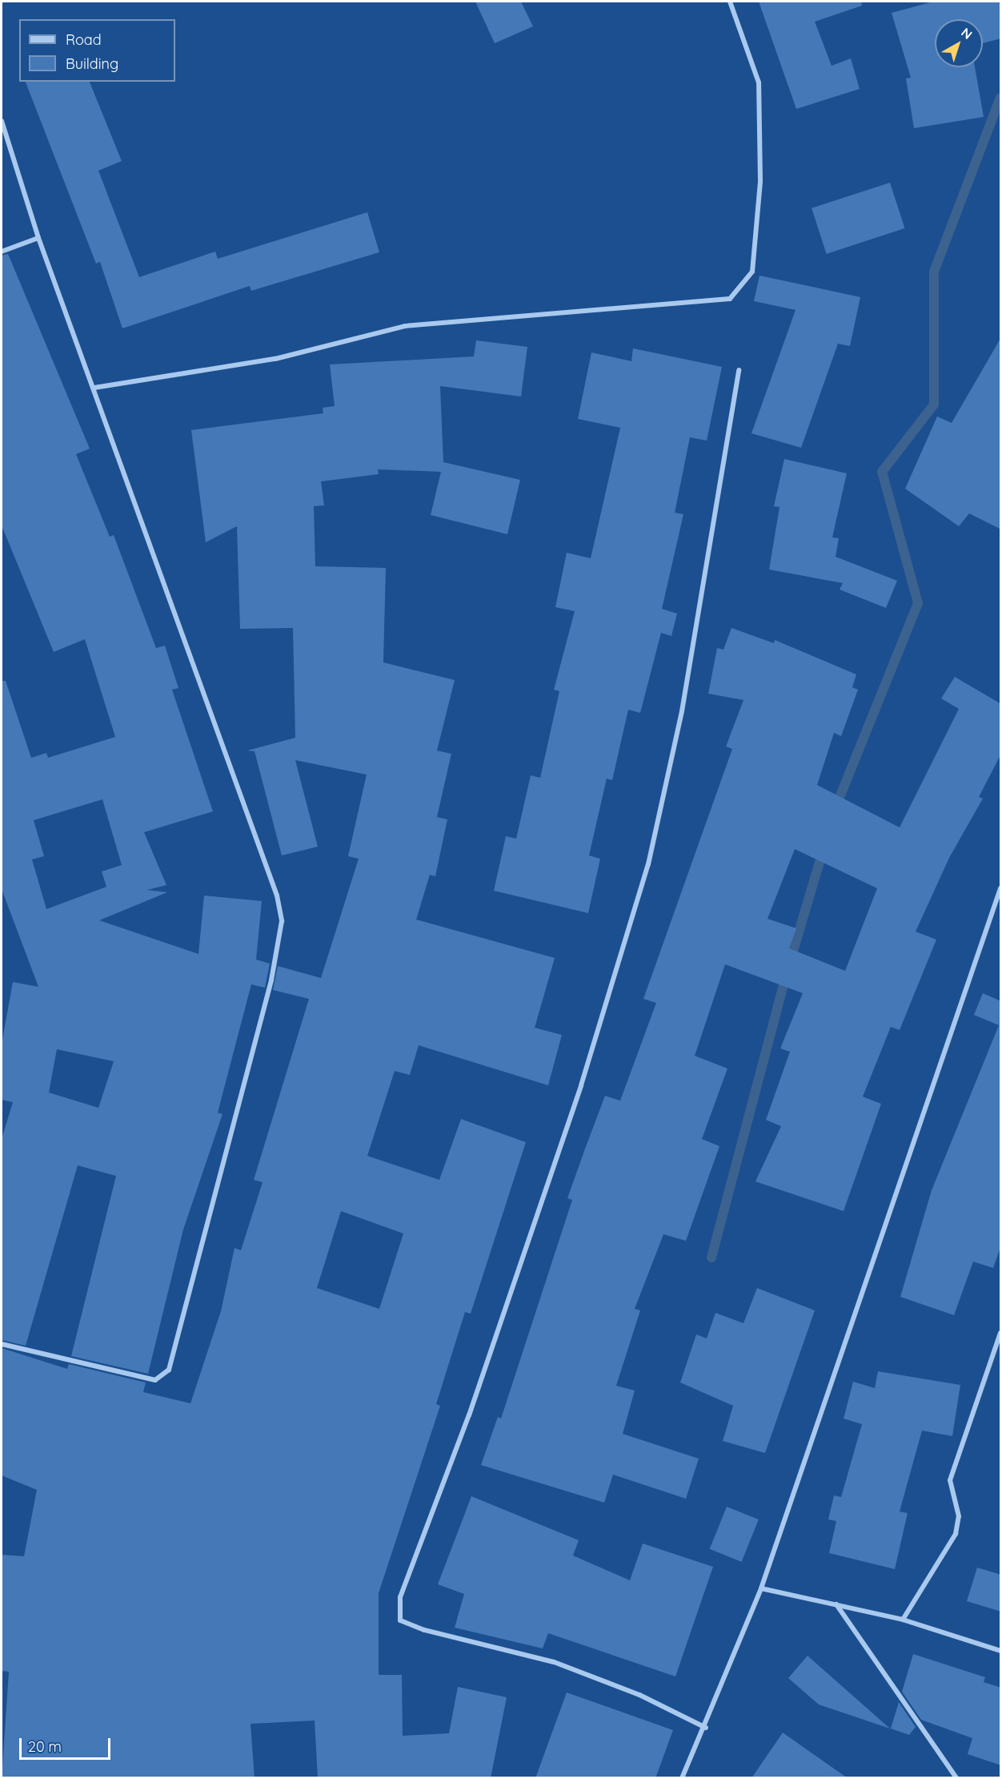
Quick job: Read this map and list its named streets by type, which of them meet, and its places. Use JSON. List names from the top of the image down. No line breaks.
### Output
{"legend":["Road","Building"],"scale_bar":"20 m","north":"top right"}
